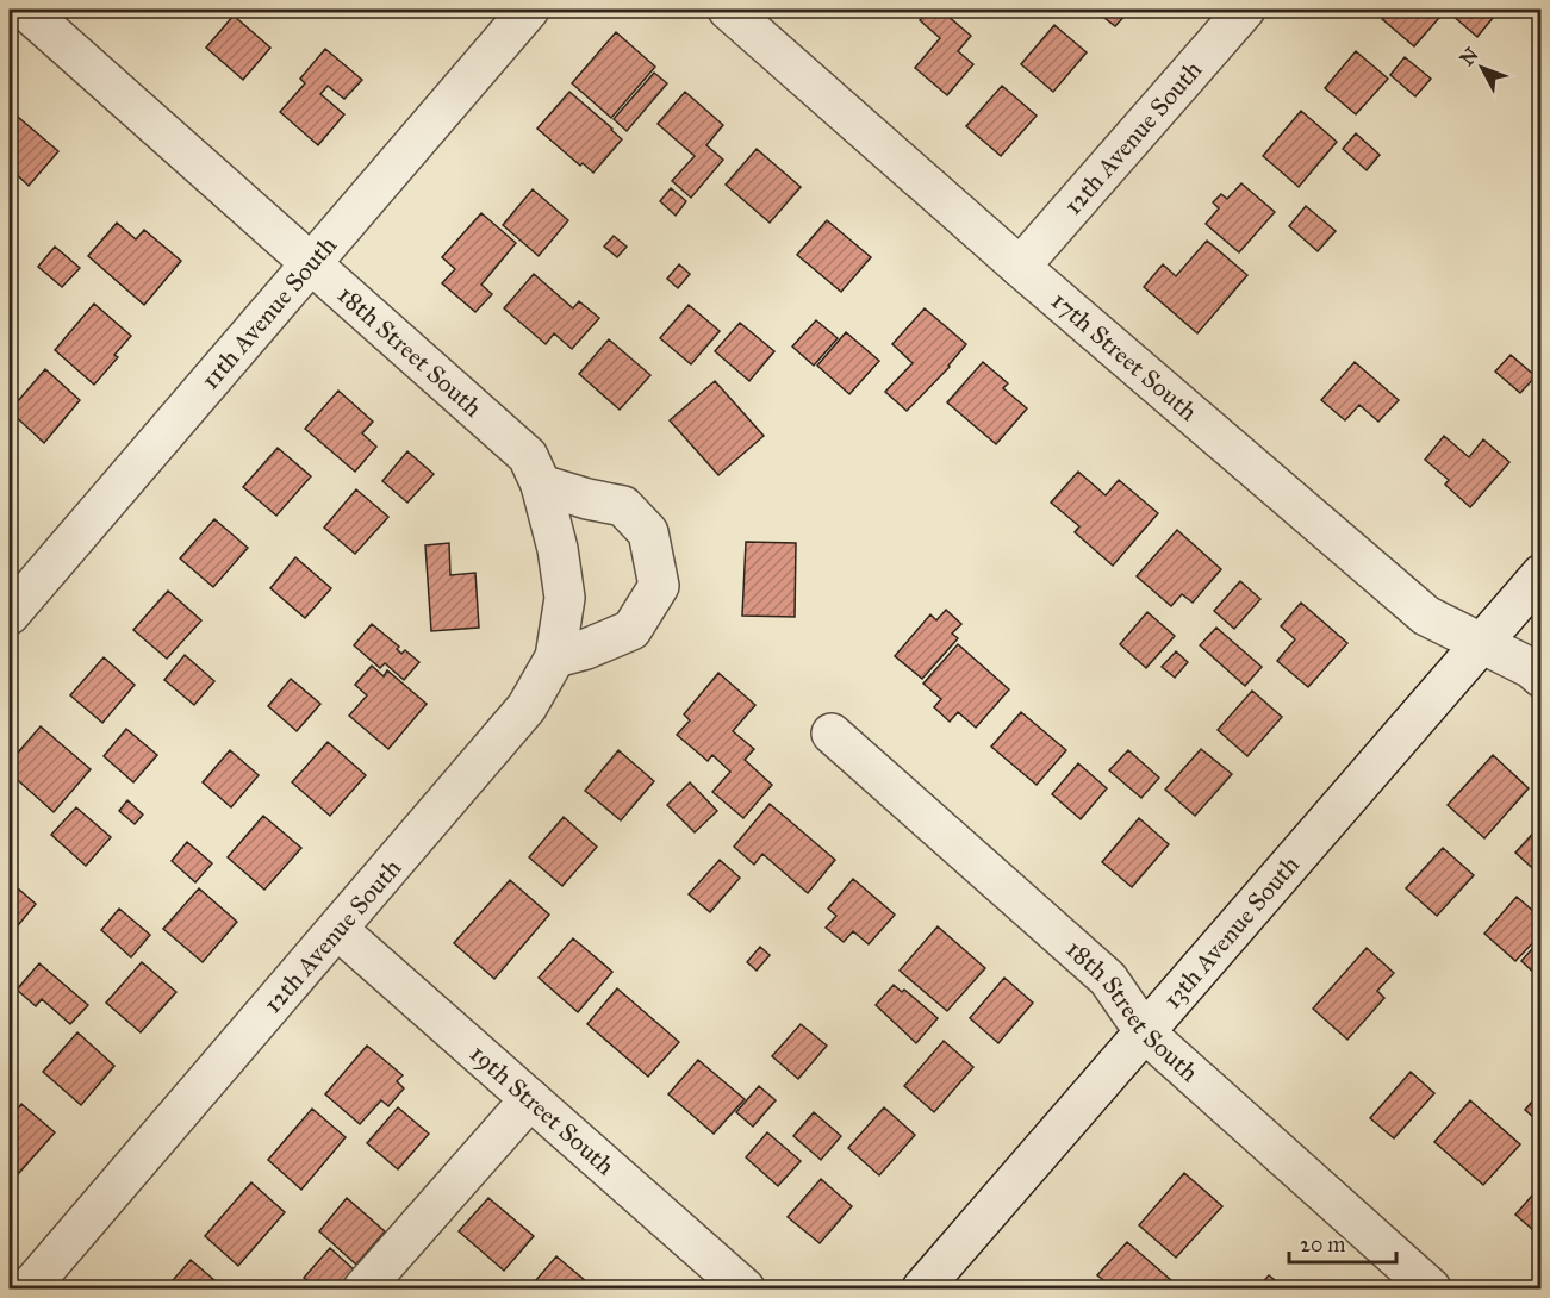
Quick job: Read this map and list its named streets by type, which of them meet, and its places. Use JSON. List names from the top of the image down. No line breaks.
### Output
{"streets":{"street":["12th Avenue South","11th Avenue South","18th Street South","17th Street South","13th Avenue South","19th Street South"]},"crossings":[["12th Avenue South","18th Street South"],["12th Avenue South","17th Street South"],["12th Avenue South","19th Street South"],["11th Avenue South","18th Street South"],["18th Street South","13th Avenue South"],["17th Street South","13th Avenue South"]],"scale_bar":"20 m","north":"top left"}
